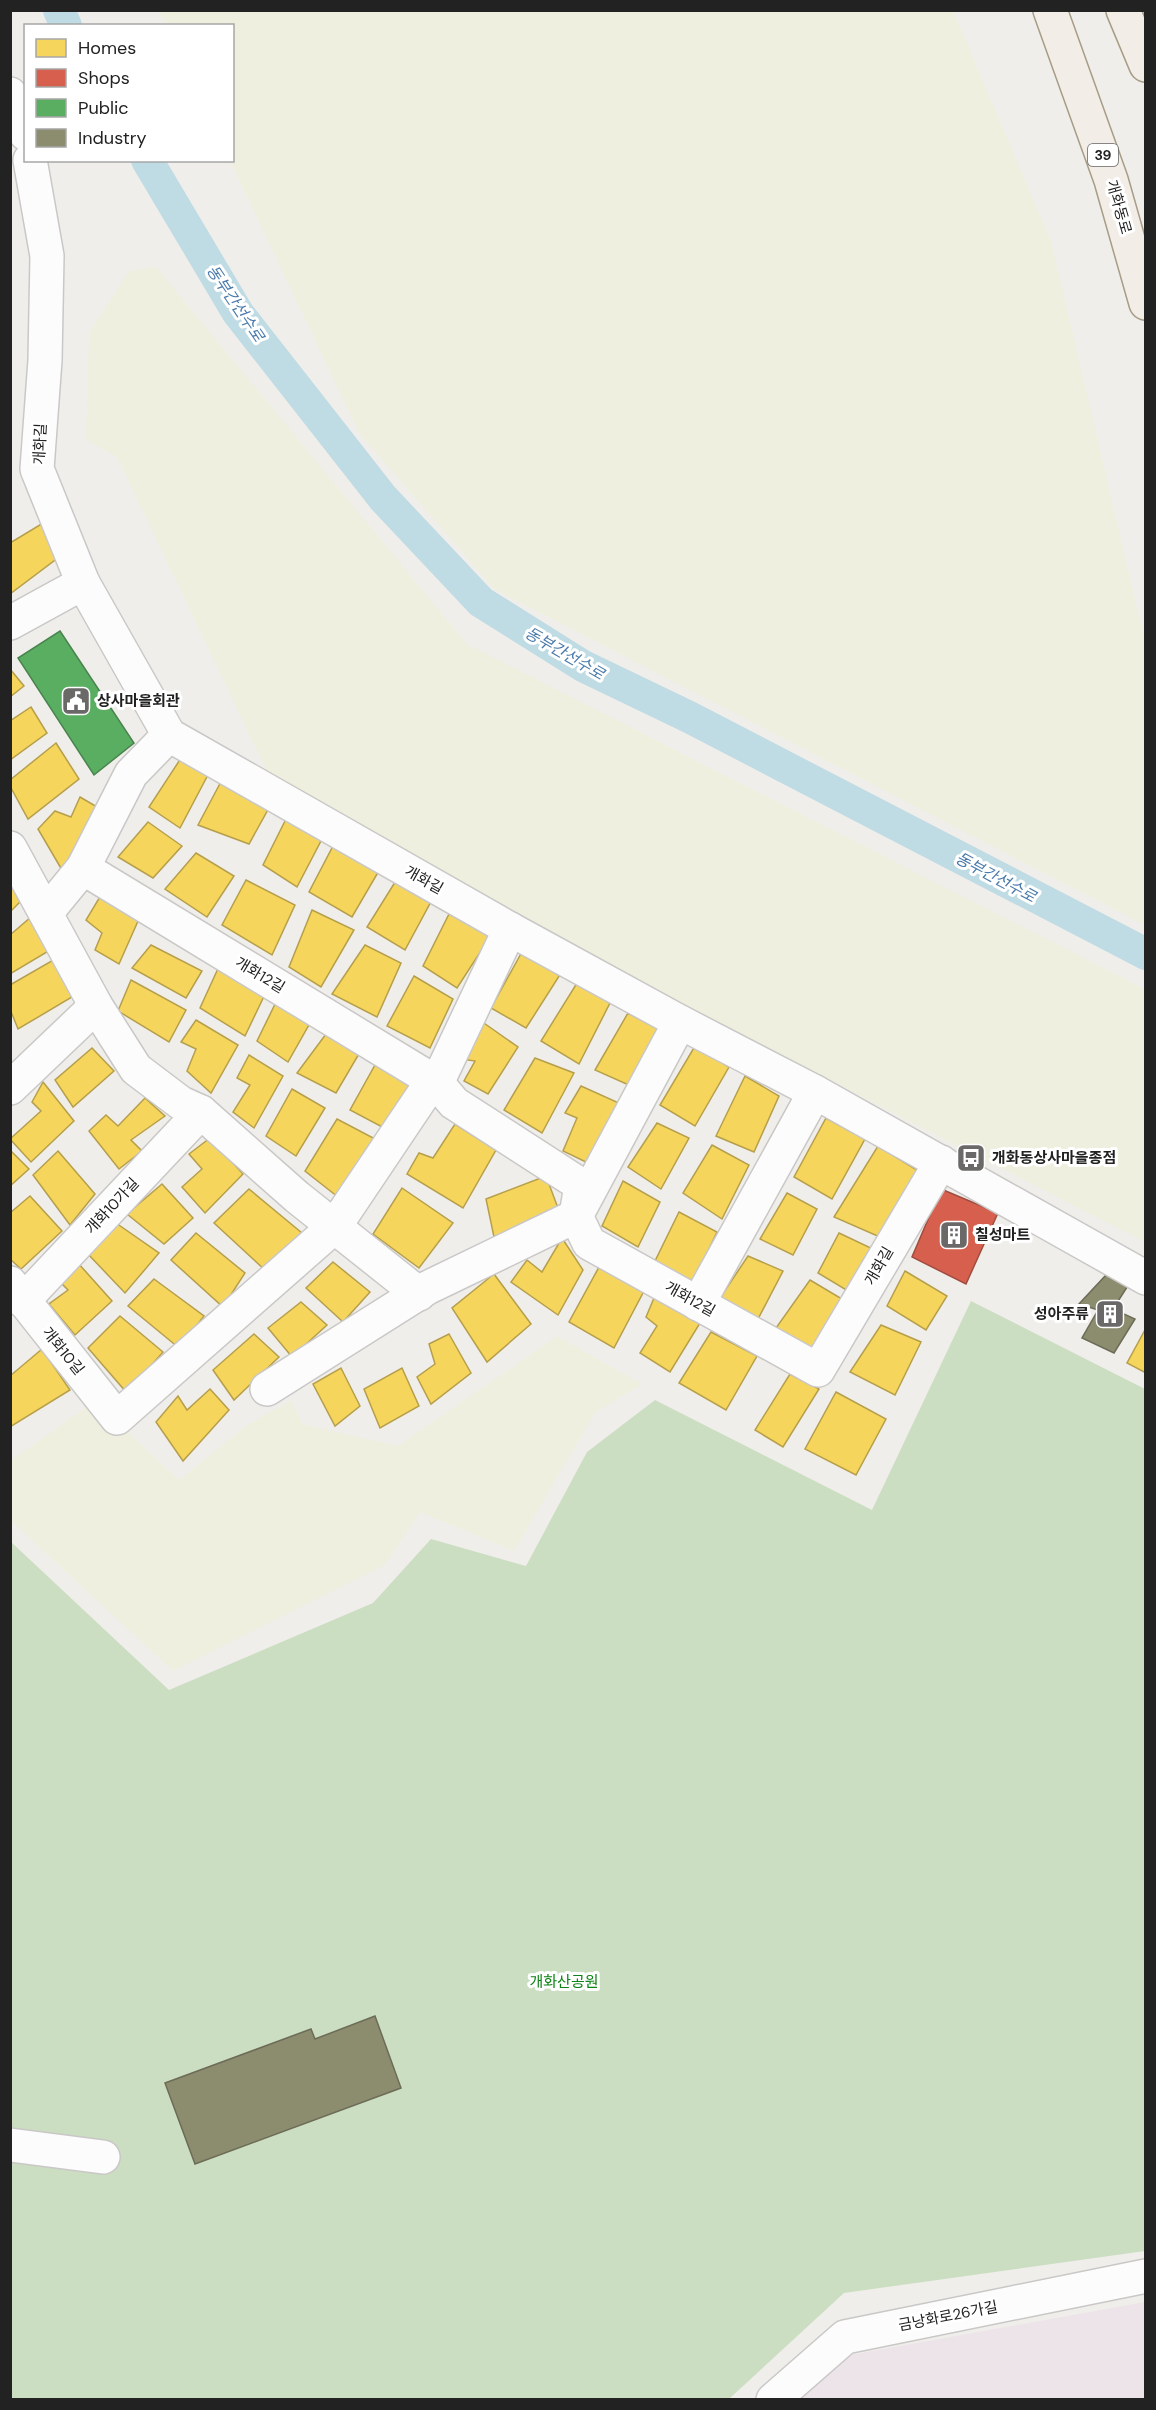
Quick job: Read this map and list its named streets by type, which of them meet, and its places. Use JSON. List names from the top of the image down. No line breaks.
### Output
{"streets":{"main road":["39","개화동로"],"street":["개화길","개화12길","개화10가길","개화10길","금낭화로26가길"]},"crossings":[["개화길","개화12길"],["개화10가길","개화10길"]],"water":["동부간선수로"],"parks":["개화산공원"],"places":{"public building":["상사마을회관"],"bus stop":["개화동상사마을종점"],"building":["칠성마트","성아주류"]},"legend":["Homes","Shops","Public","Industry"]}
